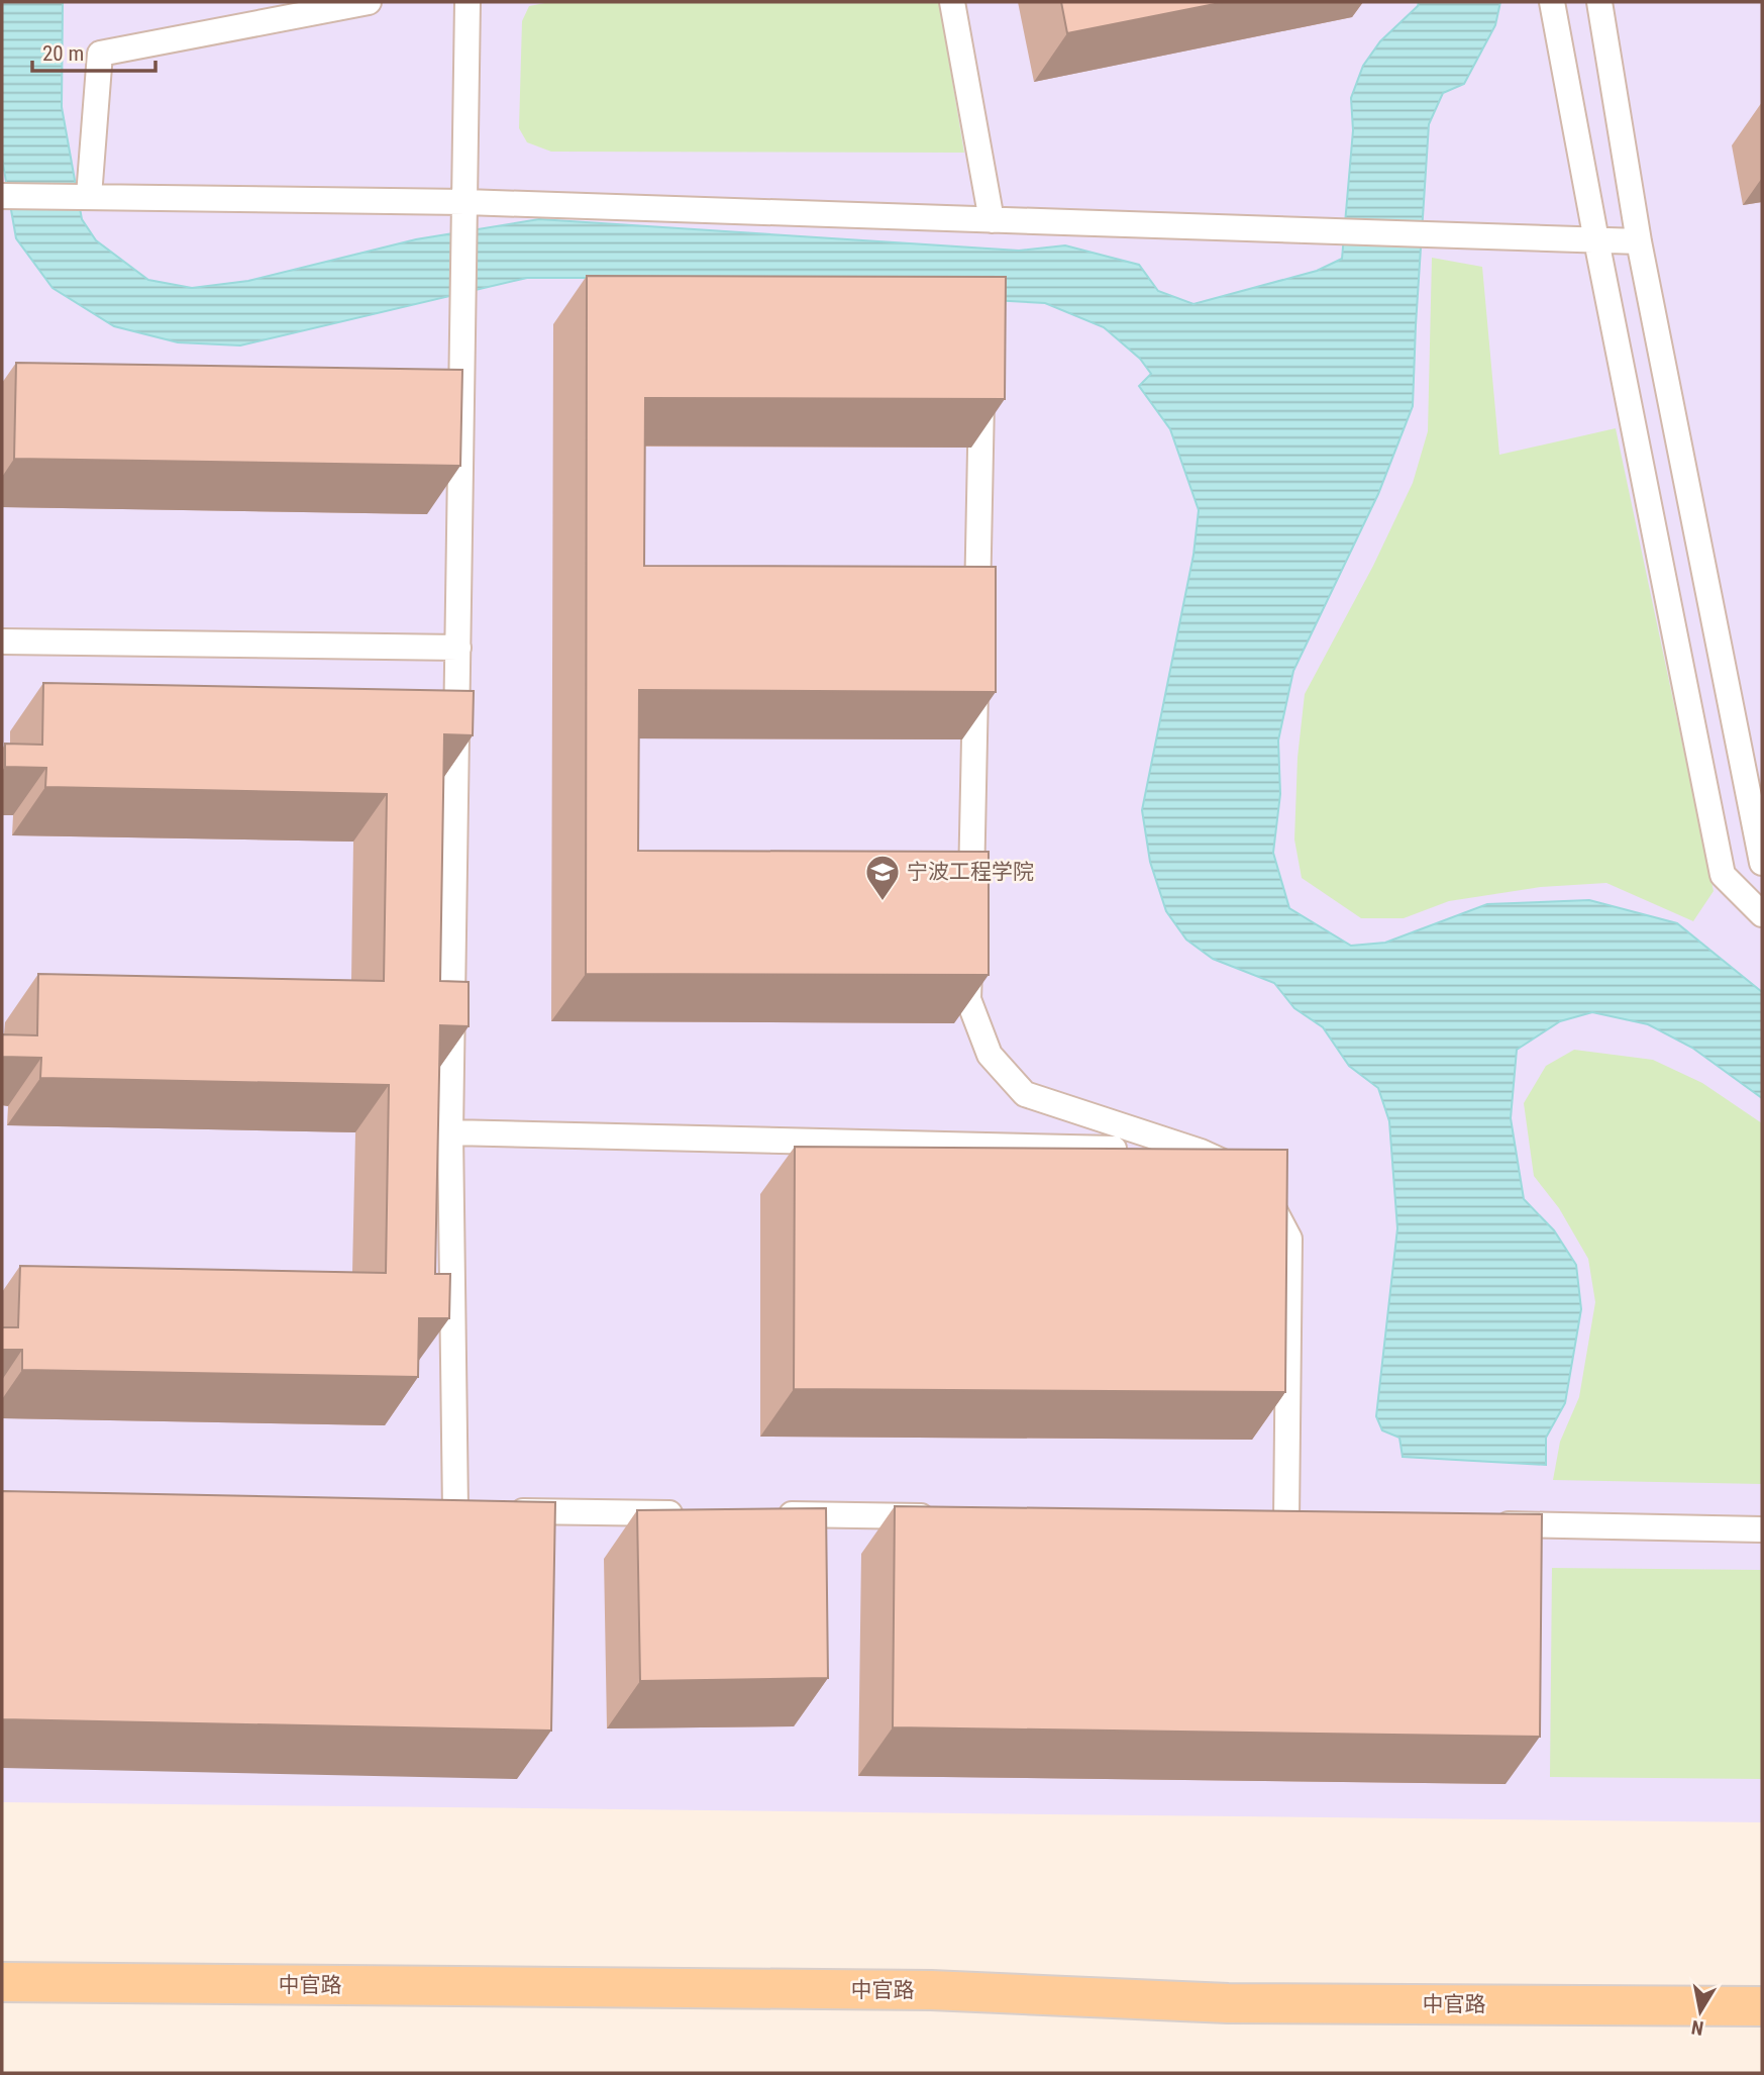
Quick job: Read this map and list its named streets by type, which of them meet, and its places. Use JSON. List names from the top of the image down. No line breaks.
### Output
{"streets":{"main road":["中官路"]},"places":{"school or university":["宁波工程学院"]},"scale_bar":"20 m","north":"bottom"}
